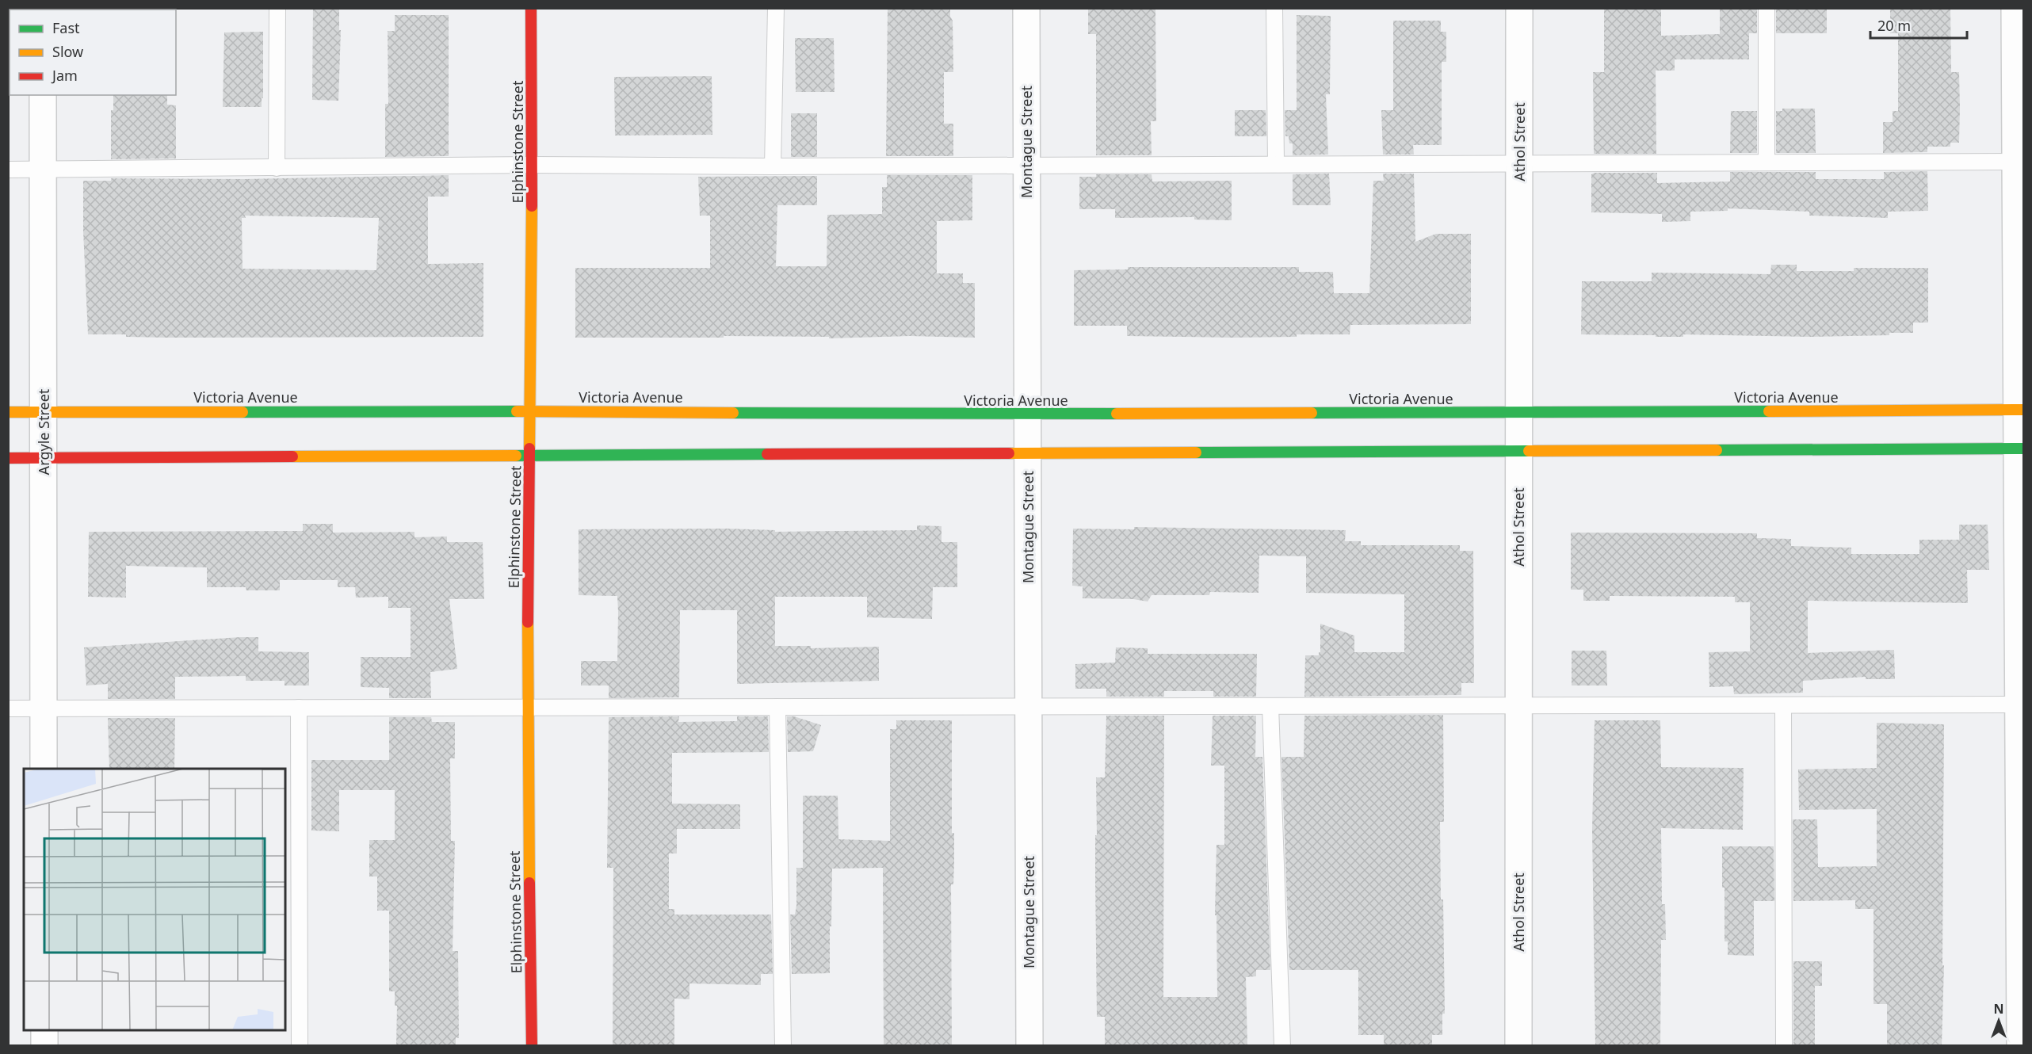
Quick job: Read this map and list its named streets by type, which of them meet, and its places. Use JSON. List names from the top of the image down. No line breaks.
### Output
{"streets":{"street":["Elphinstone Street","Montague Street","Athol Street","Victoria Avenue","Argyle Street"]},"crossings":[["Elphinstone Street","Victoria Avenue"],["Montague Street","Victoria Avenue"],["Athol Street","Victoria Avenue"],["Victoria Avenue","Argyle Street"]],"legend":["Fast","Slow","Jam"],"scale_bar":"20 m","north":"top"}
